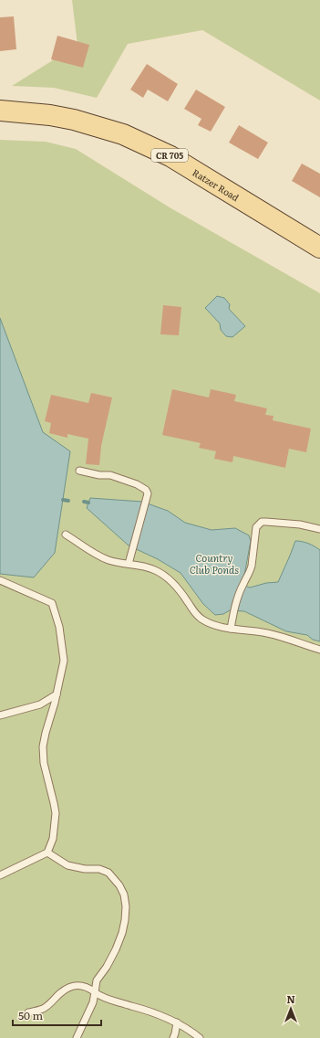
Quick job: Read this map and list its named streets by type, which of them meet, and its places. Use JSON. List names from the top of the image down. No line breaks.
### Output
{"streets":{"main road":["CR 705","Ratzer Road"]},"water":["Country Club Ponds"],"scale_bar":"50 m","north":"top"}
